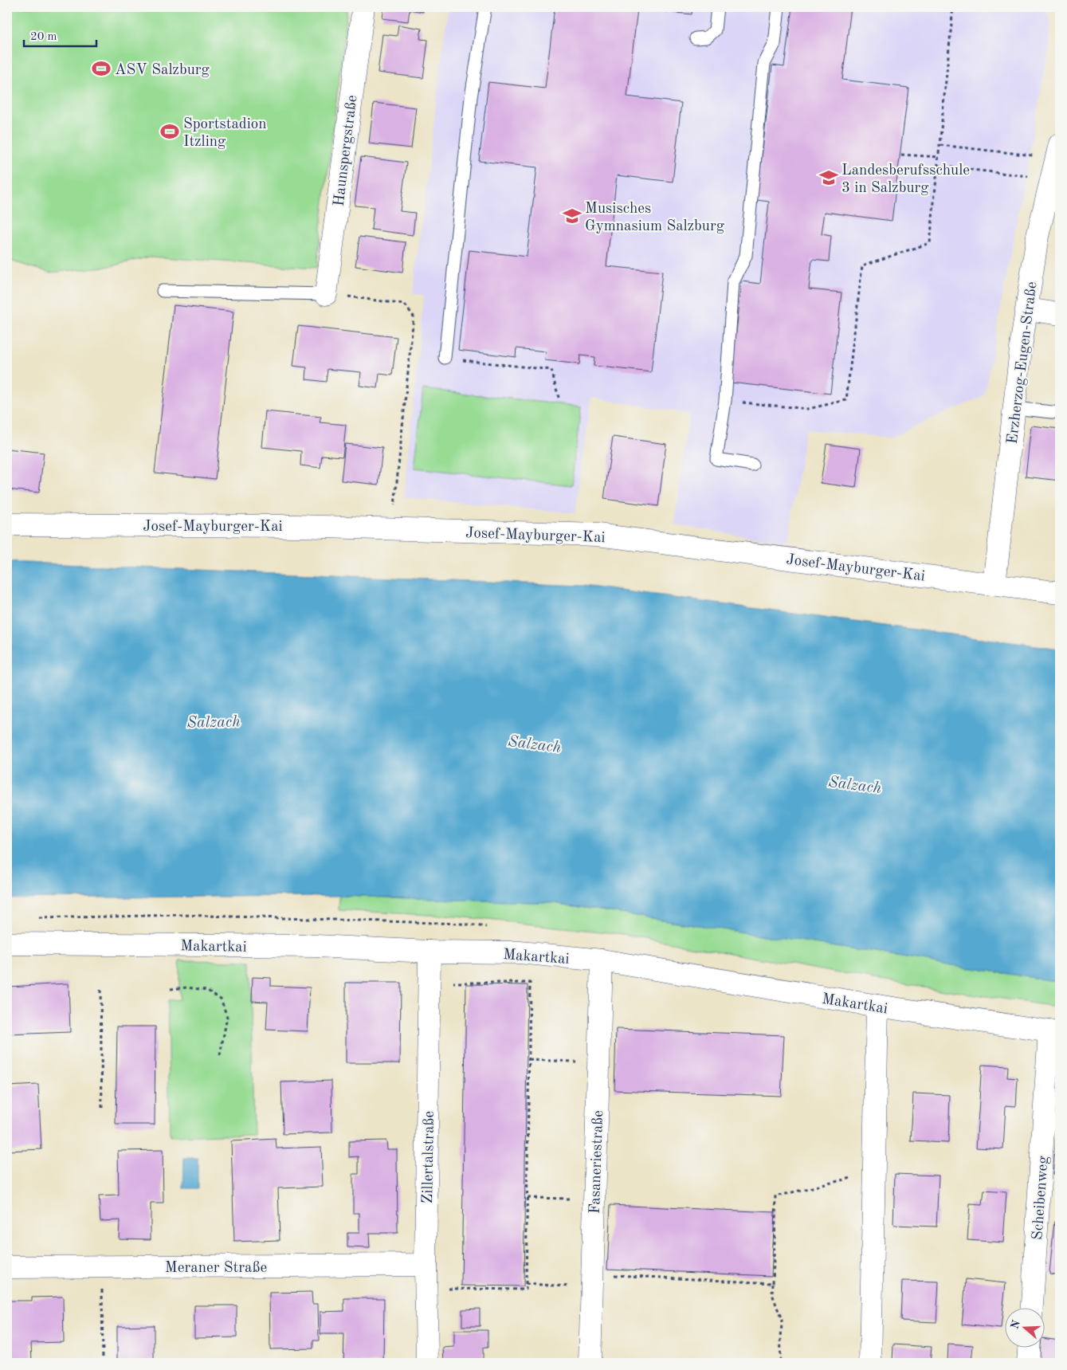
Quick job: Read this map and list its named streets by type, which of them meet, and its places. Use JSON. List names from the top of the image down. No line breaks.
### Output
{"streets":{"street":["Haunspergstraße","Erzherzog-Eugen-Straße","Josef-Mayburger-Kai","Makartkai","Zillertalstraße","Fasaneriestraße","Scheibenweg","Meraner Straße"]},"crossings":[["Erzherzog-Eugen-Straße","Josef-Mayburger-Kai"],["Makartkai","Zillertalstraße"],["Makartkai","Fasaneriestraße"],["Makartkai","Scheibenweg"],["Zillertalstraße","Meraner Straße"]],"water":["Salzach"],"places":{"sports":["ASV Salzburg","Sportstadion Itzling"],"school or university":["Landesberufsschule 3 in Salzburg","Musisches Gymnasium Salzburg"]},"scale_bar":"20 m","north":"left"}
